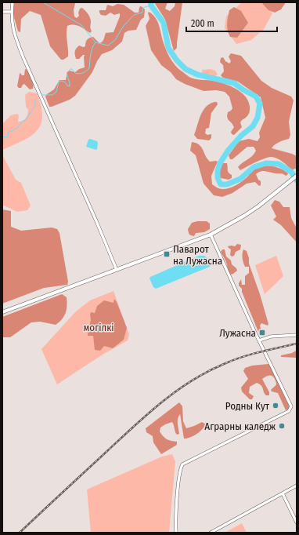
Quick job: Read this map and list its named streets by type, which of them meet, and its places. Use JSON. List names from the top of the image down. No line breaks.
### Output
{"parks":["могілкі"],"places":{"transit":["Паварот на Лужасна","Лужасна"],"other":["Родны Кут","Аграрны каледж"]},"scale_bar":"200 m"}
